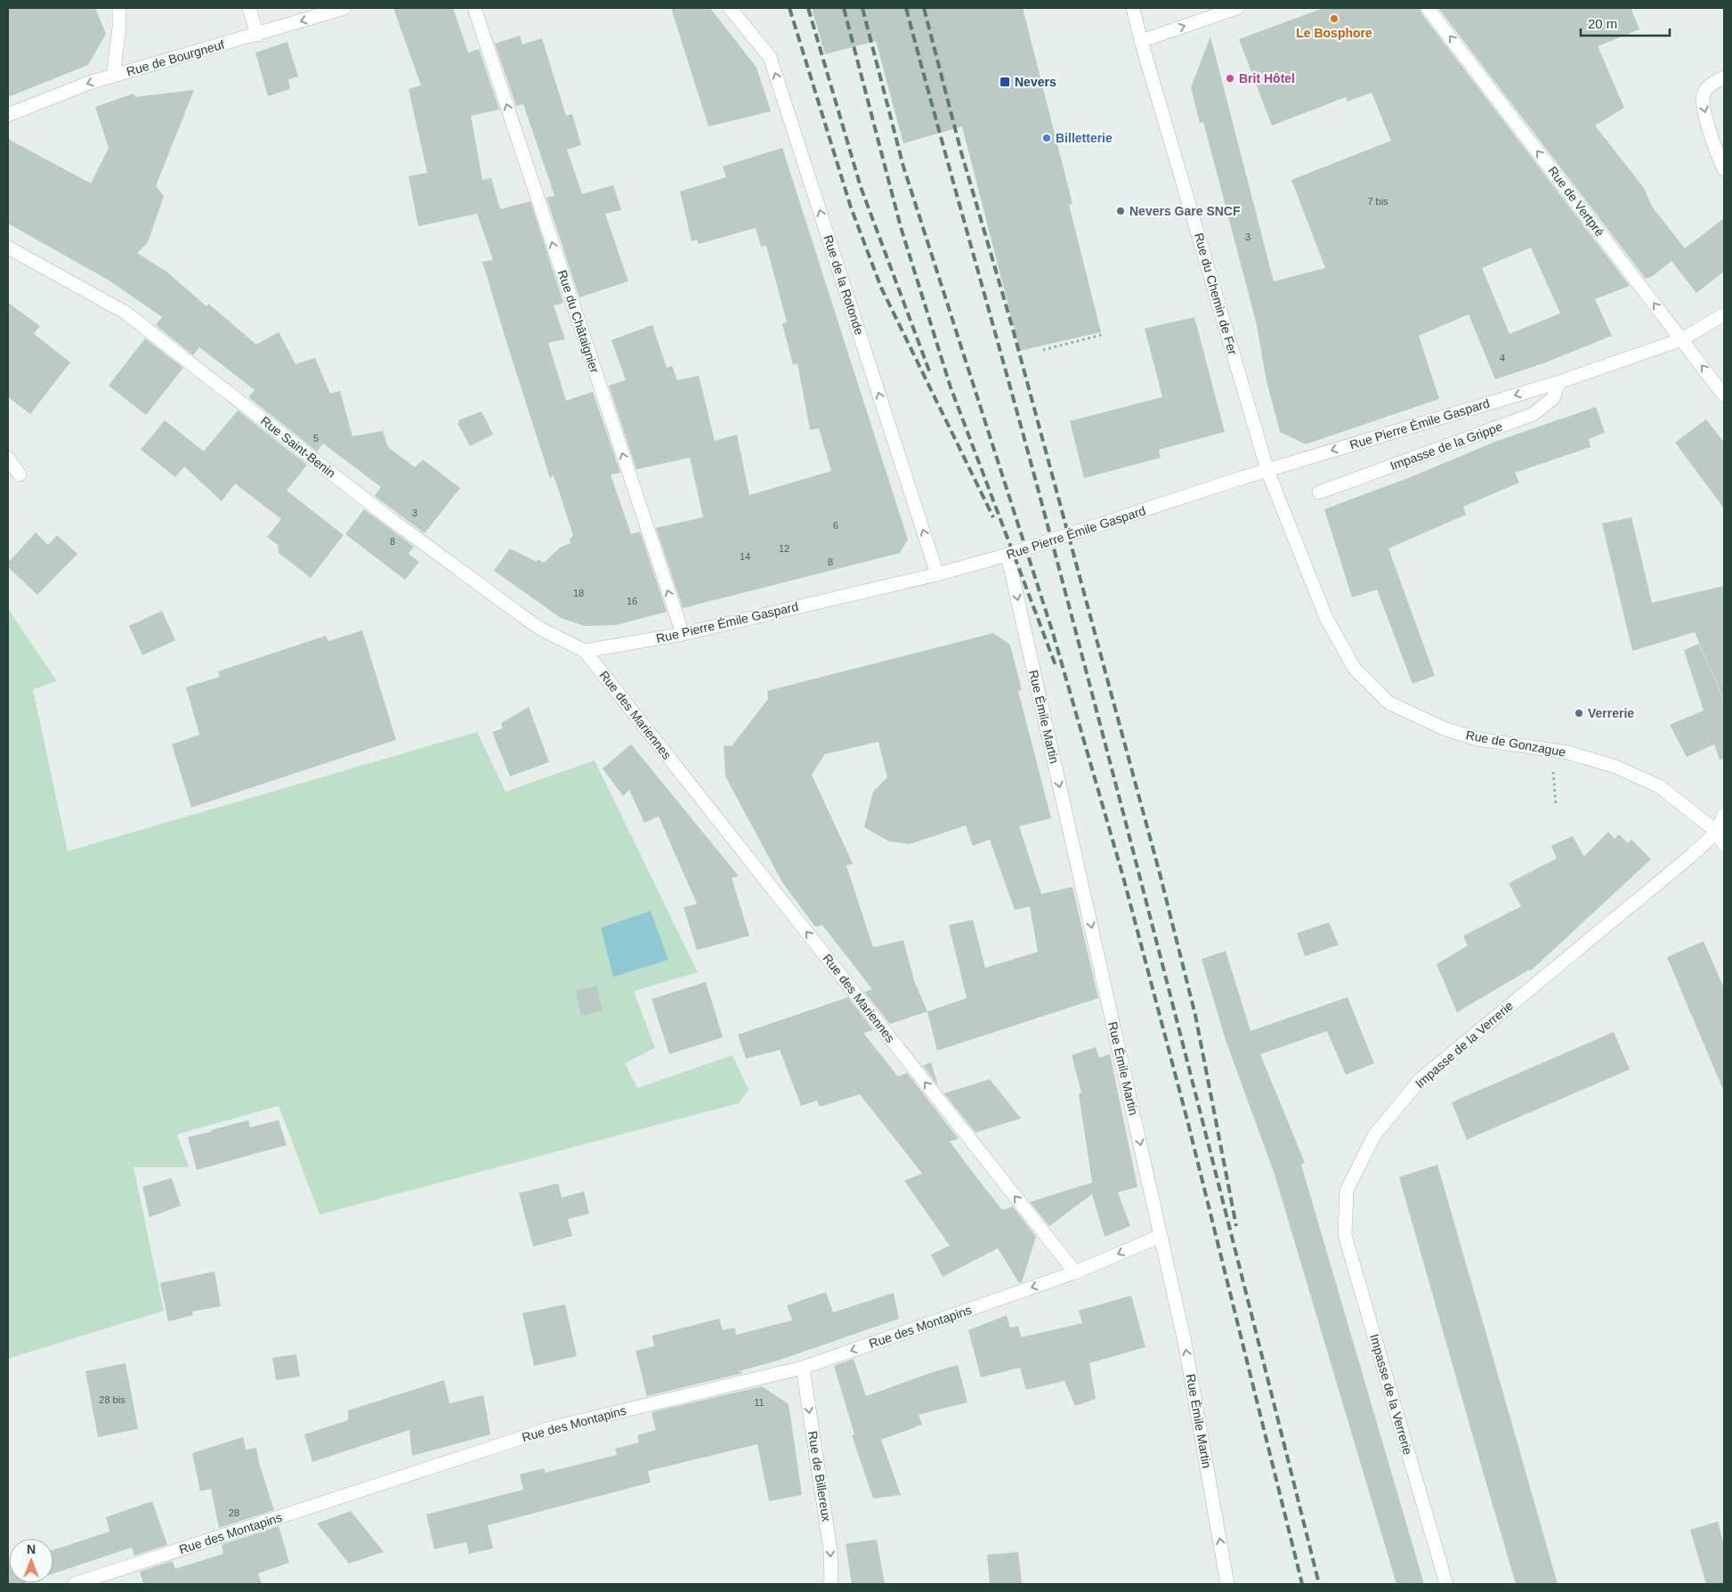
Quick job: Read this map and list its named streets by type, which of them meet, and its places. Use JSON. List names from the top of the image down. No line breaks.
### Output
{"streets":{"street":["Rue de Bourgneuf","Rue de Vertpré","Rue de la Rotonde","Rue du Chemin de Fer","Rue du Châtaignier","Rue Pierre Émile Gaspard","Impasse de la Grippe","Rue Saint-Benin","Rue des Mariennes","Rue Émile Martin","Rue de Gonzague","Impasse de la Verrerie","Rue des Montapins","Rue de Billereux"]},"crossings":[["Rue de Vertpré","Rue Pierre Émile Gaspard"],["Rue de la Rotonde","Rue Pierre Émile Gaspard"],["Rue du Chemin de Fer","Rue Pierre Émile Gaspard"],["Rue du Chemin de Fer","Rue de Gonzague"],["Rue du Châtaignier","Rue Pierre Émile Gaspard"],["Rue Pierre Émile Gaspard","Impasse de la Grippe"],["Rue Pierre Émile Gaspard","Rue Saint-Benin"],["Rue Pierre Émile Gaspard","Rue des Mariennes"],["Rue Pierre Émile Gaspard","Rue Émile Martin"],["Rue Pierre Émile Gaspard","Rue de Gonzague"],["Rue Saint-Benin","Rue des Mariennes"],["Rue des Mariennes","Rue des Montapins"],["Rue de Gonzague","Impasse de la Verrerie"],["Rue des Montapins","Rue de Billereux"]],"one_way":["Rue de Bourgneuf","Rue de Vertpré","Rue de la Rotonde","Rue du Châtaignier","Rue des Mariennes","Rue de Billereux"],"places":{"other":["Le Bosphore","Brit Hôtel","Billetterie","Nevers Gare SNCF","Verrerie"],"transit":["Nevers"]},"house_numbers":["7 bis","3","4","5","3","6","8","12","14","8","18","16","28 bis","11","28"],"scale_bar":"20 m","north":"top"}
